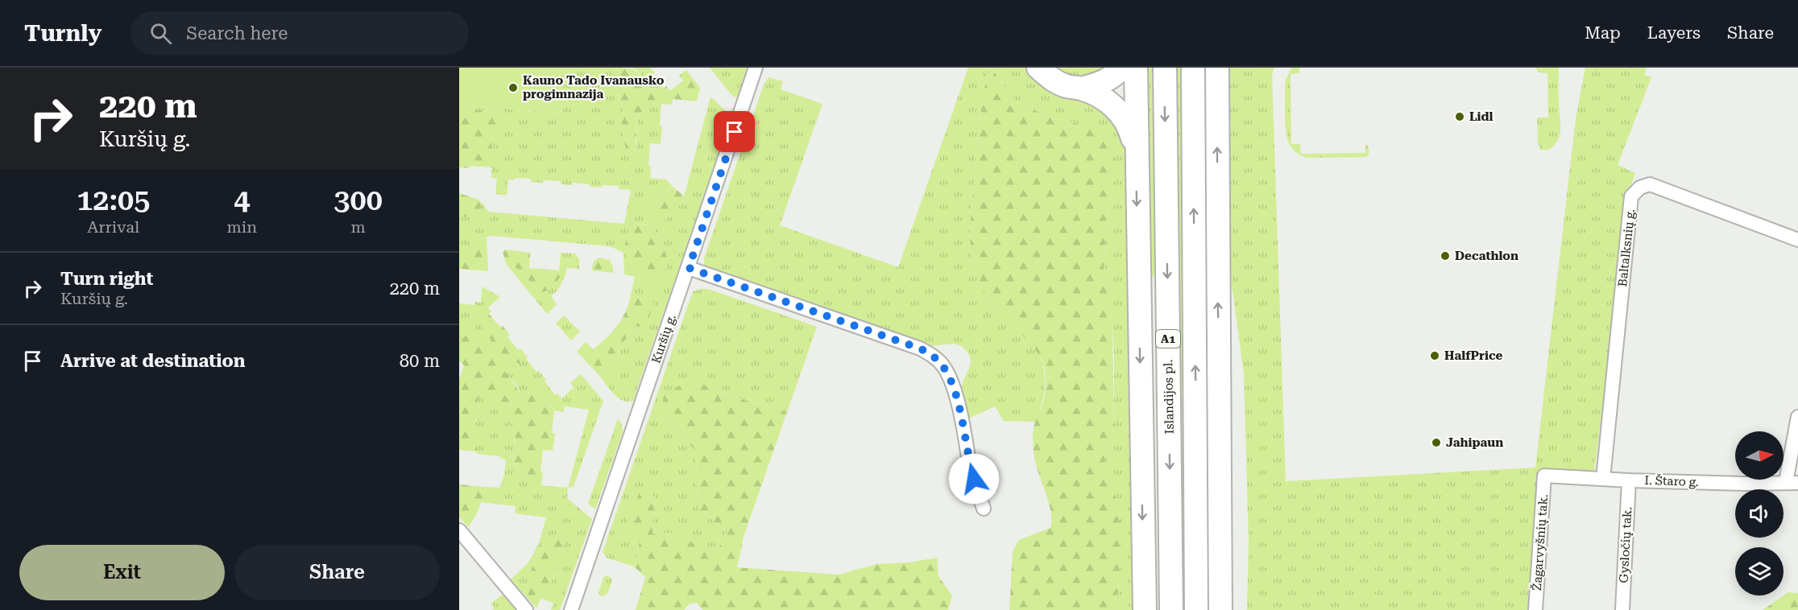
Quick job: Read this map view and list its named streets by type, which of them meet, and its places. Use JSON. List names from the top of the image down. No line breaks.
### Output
{"streets":{"highway":["A1","Islandijos pl."],"street":["Baltalksnių g.","Kuršių g.","I. Štaro g.","Žagarvyšnių tak.","Gysločių tak."]},"crossings":[["Baltalksnių g.","I. Štaro g."],["I. Štaro g.","Žagarvyšnių tak."],["I. Štaro g.","Gysločių tak."]],"places":["Kauno Tado Ivanausko progimnazija","Lidl","Decathlon","HalfPrice","Jahipaun"],"north":"right","page":{"header":"Turnly","search":"Search here","nav":["Map","Layers","Share"],"turn":["220 m","Kuršių g."],"eta":["12:05","Arrival","4","min","300","m"],"list":[{"name":"Turn right","note":"Kuršių g.","value":"220 m"},{"name":"Arrive at destination","value":"80 m"}],"buttons":["Exit","Share"]}}
